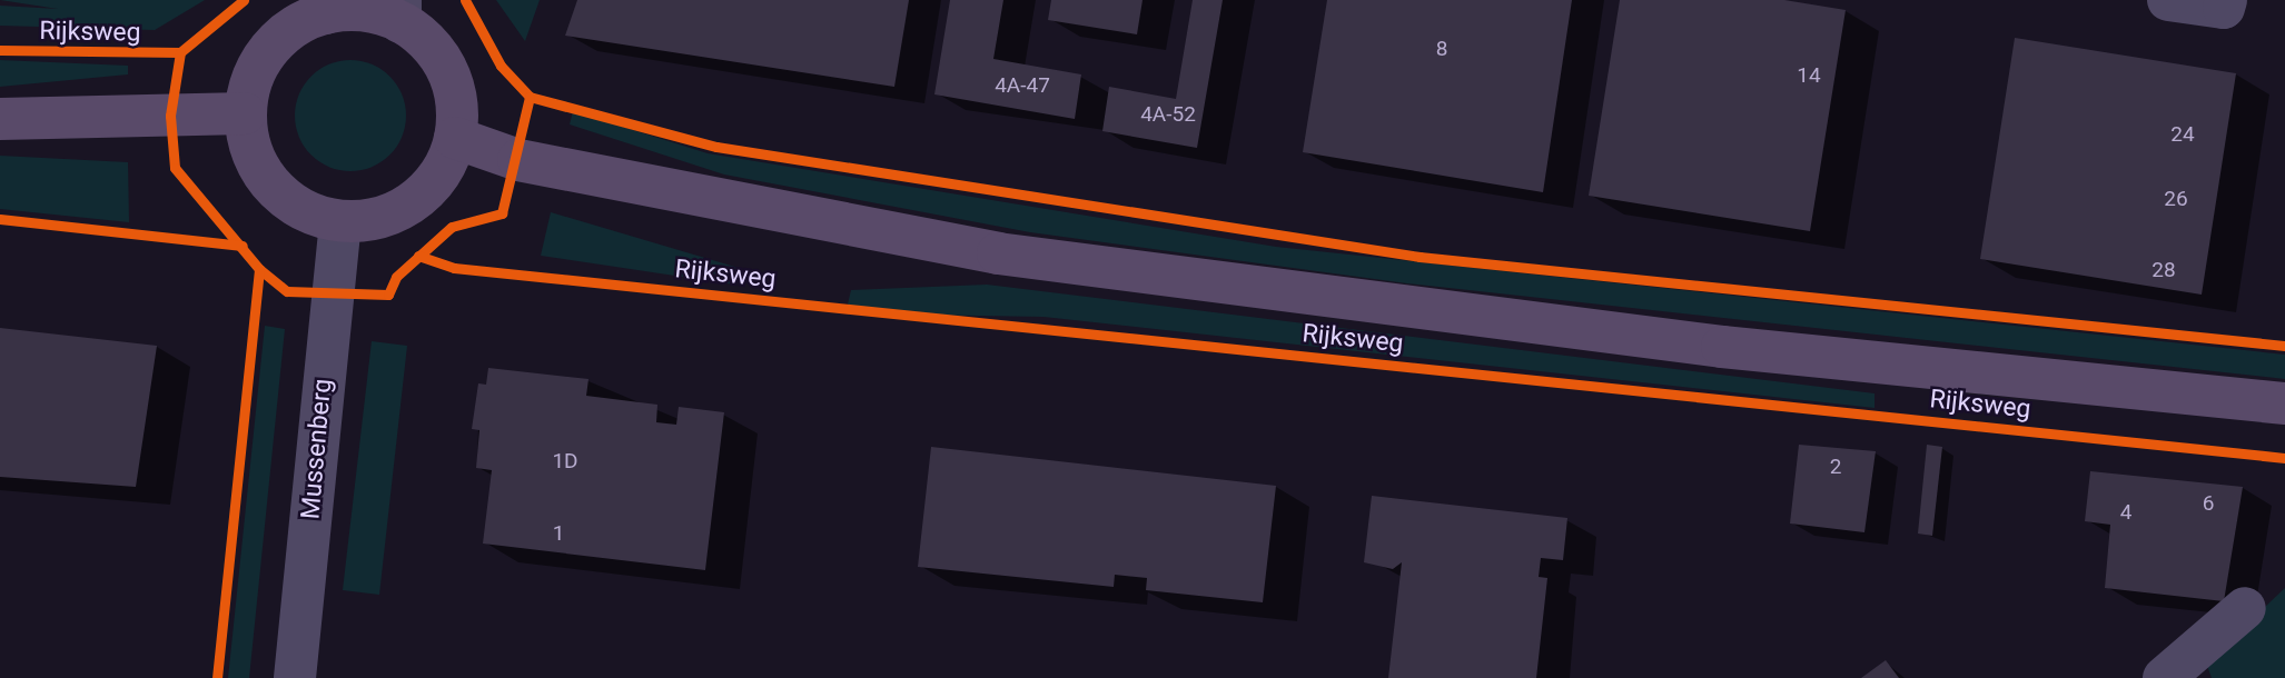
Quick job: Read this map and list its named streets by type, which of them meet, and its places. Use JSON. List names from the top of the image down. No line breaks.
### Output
{"streets":{"main road":["Rijksweg"],"street":["Mussenberg"]},"crossings":[["Rijksweg","Mussenberg"]],"house_numbers":["8","14","4A-47","4A-52","24","26","28","1D","2","6","4","1"]}
